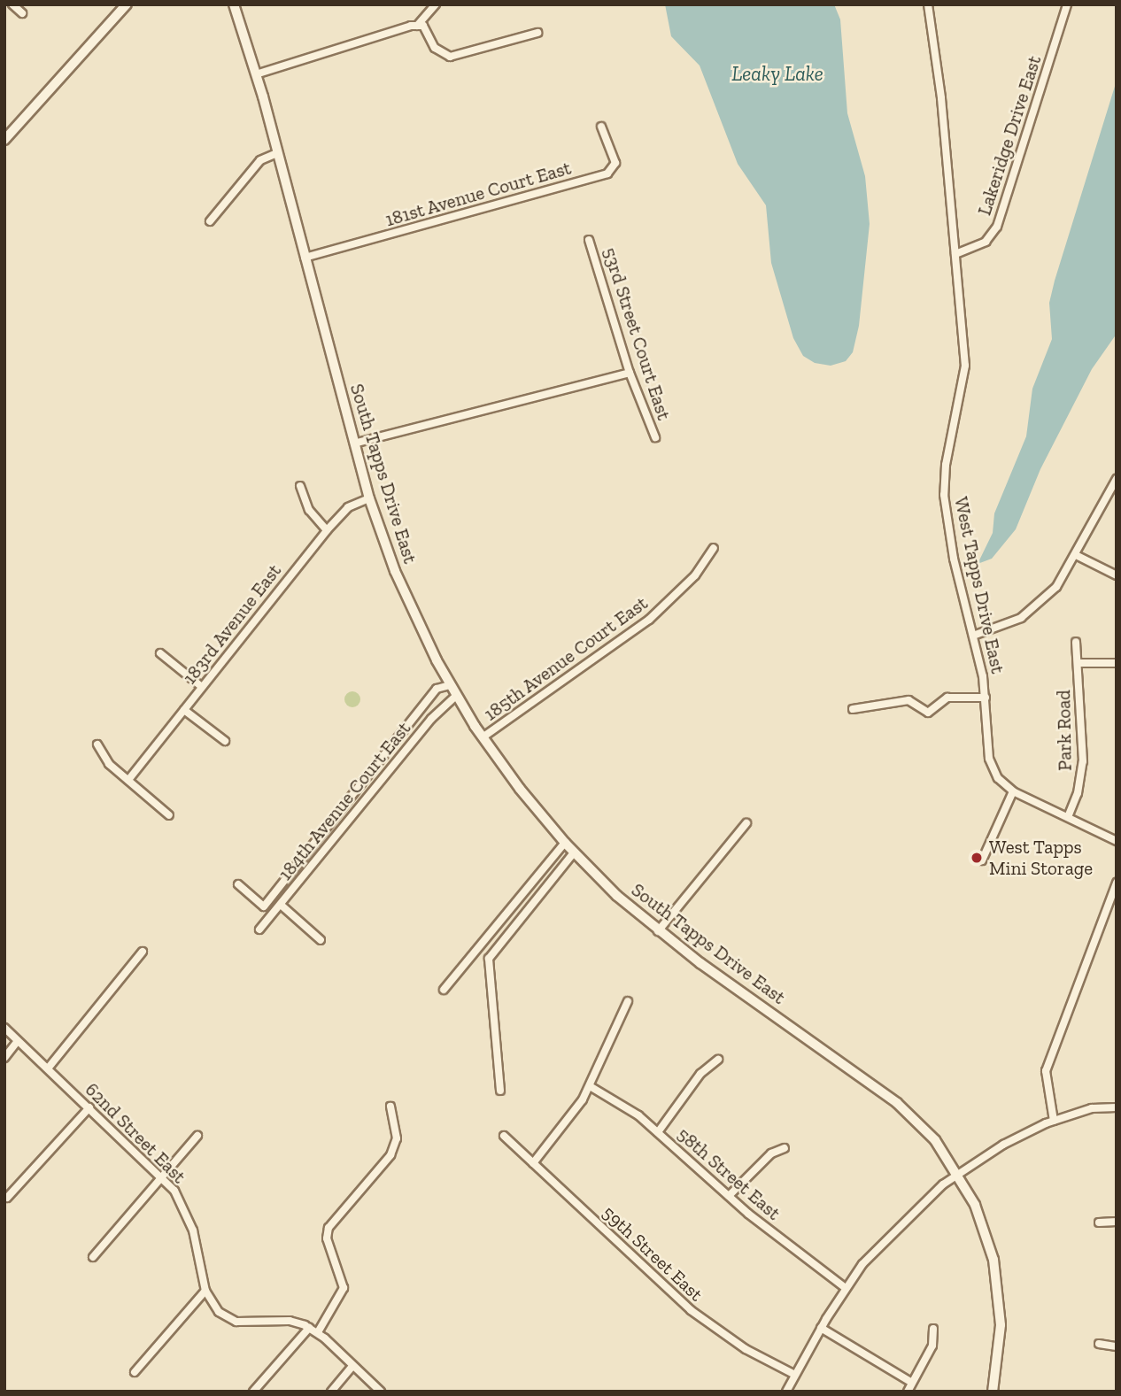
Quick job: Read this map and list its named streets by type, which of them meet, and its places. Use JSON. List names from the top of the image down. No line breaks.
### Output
{"streets":{"street":["Lakeridge Drive East","181st Avenue Court East","53rd Street Court East","South Tapps Drive East","West Tapps Drive East","183rd Avenue East","185th Avenue Court East","Park Road","184th Avenue Court East","62nd Street East","58th Street East","59th Street East"]},"crossings":[["Lakeridge Drive East","West Tapps Drive East"],["181st Avenue Court East","South Tapps Drive East"],["South Tapps Drive East","183rd Avenue East"],["South Tapps Drive East","185th Avenue Court East"],["South Tapps Drive East","184th Avenue Court East"],["West Tapps Drive East","Park Road"]],"water":["Leaky Lake"],"places":["West Tapps Mini Storage"]}
